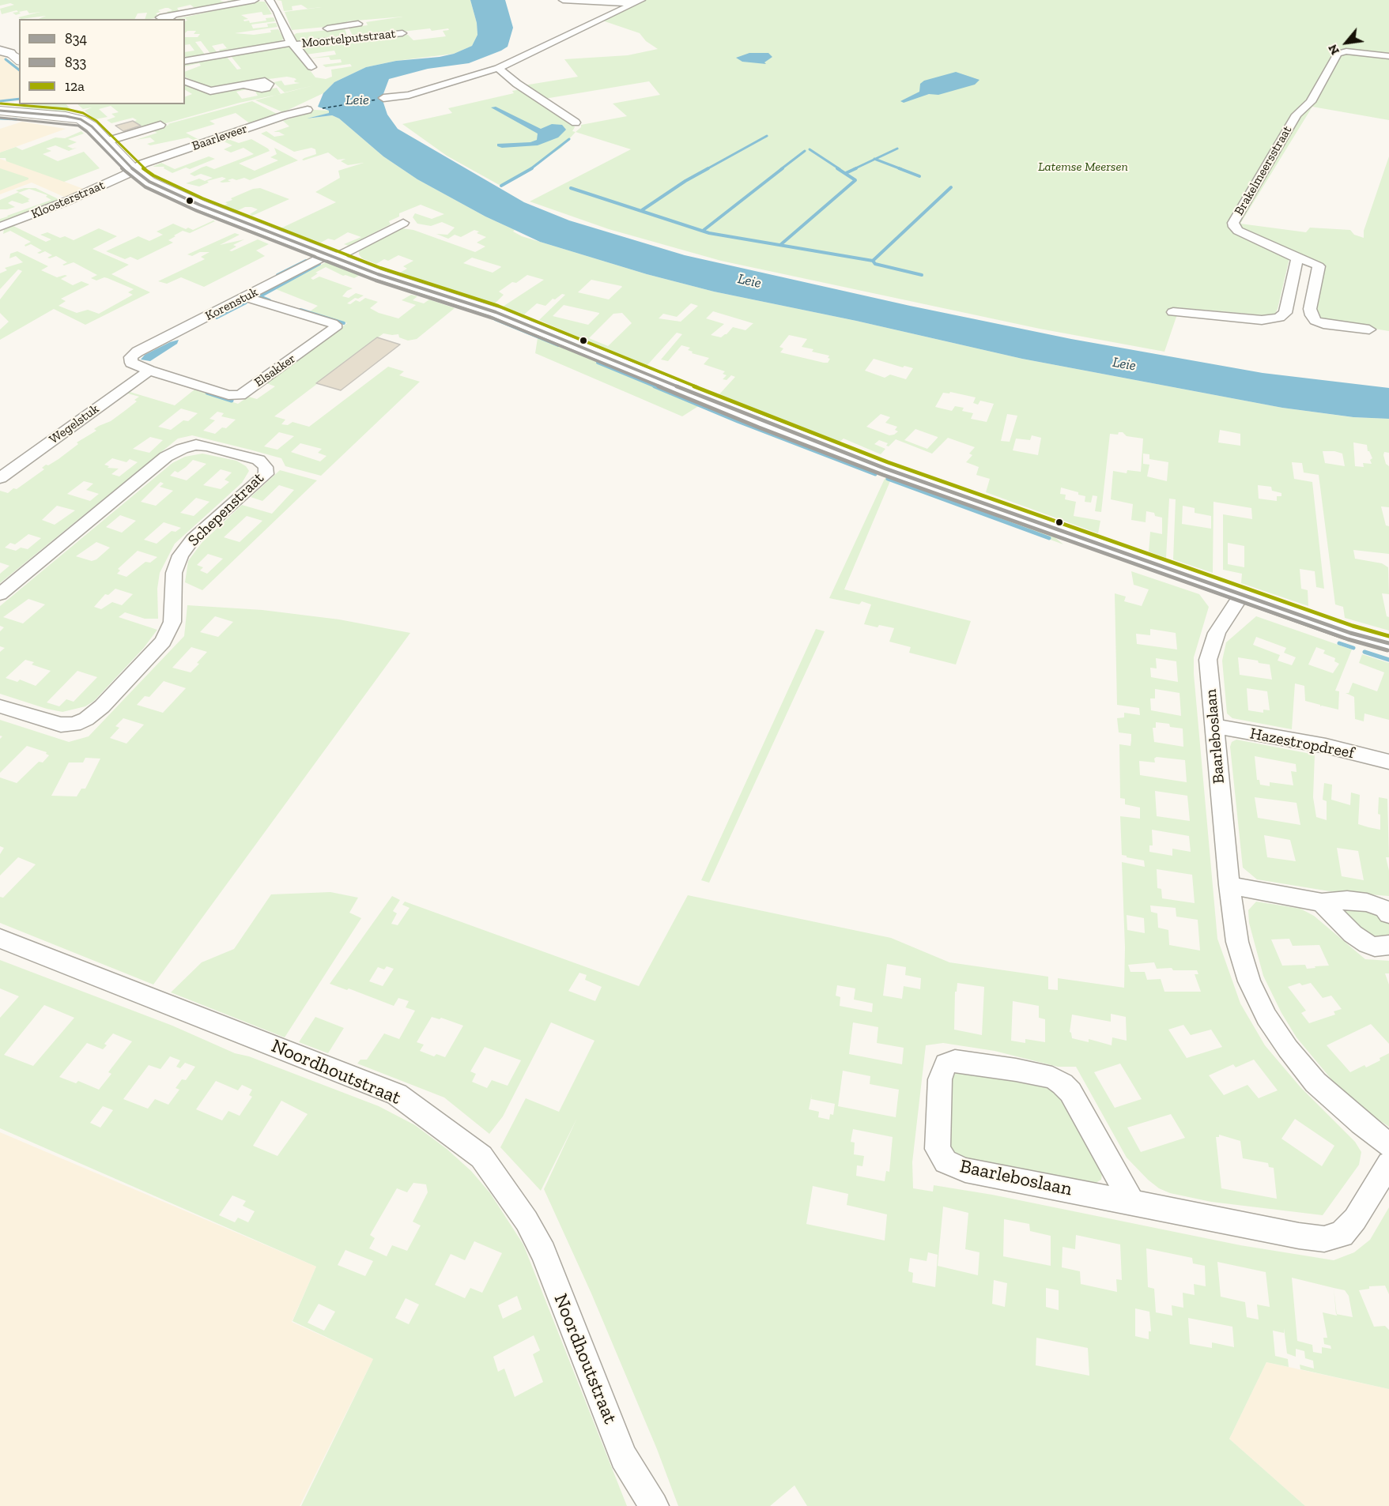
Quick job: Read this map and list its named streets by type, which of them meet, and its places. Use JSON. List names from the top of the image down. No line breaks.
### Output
{"streets":{"street":["Moortelputstraat","Baarleveer","Brakelmeersstraat","Kloosterstraat","Korenstuk","Elsakker","Wegelstuk","Schepenstraat","Baarleboslaan","Hazestropdreef","Noordhoutstraat"]},"crossings":[["Baarleveer","Kloosterstraat"],["Korenstuk","Elsakker"],["Elsakker","Wegelstuk"],["Baarleboslaan","Hazestropdreef"]],"water":["Leie"],"parks":["Latemse Meersen"],"lines":["transit line 12a","transit line 834","transit line 833"],"legend":["834","833","12a"],"north":"bottom left"}
